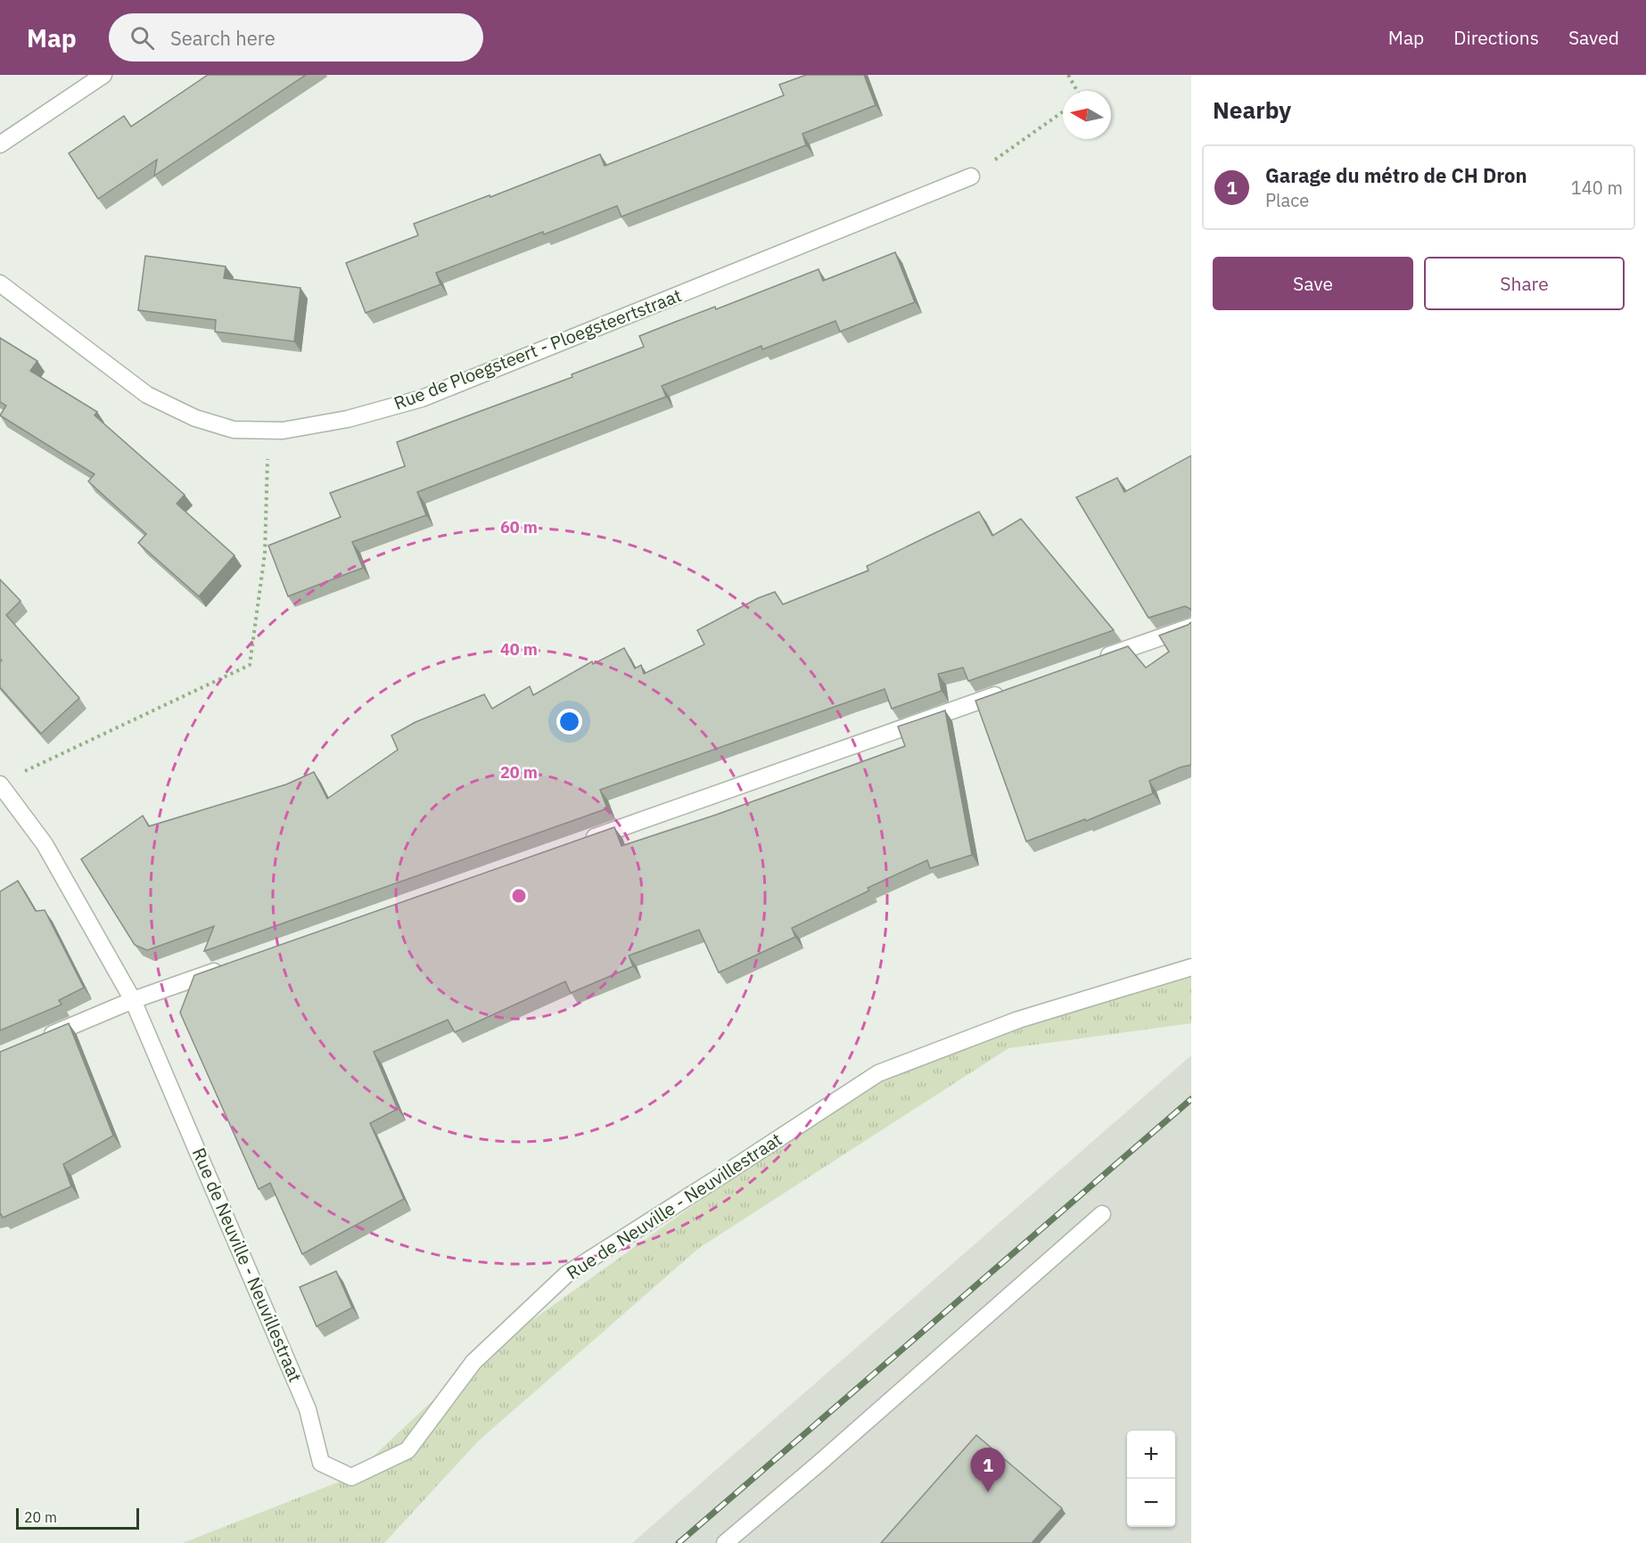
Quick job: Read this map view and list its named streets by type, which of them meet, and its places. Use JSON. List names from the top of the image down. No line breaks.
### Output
{"streets":{"street":["Rue de Ploegsteert - Ploegsteertstraat","Rue de Neuville - Neuvillestraat"]},"scale_bar":"20 m","north":"left","page":{"header":"Map","search":"Search here","nav":["Map","Directions","Saved"],"heading":"Nearby","list":[{"mark":"1","name":"Garage du métro de CH Dron","note":"Place","value":"140 m"}],"buttons":["Save","Share"],"map_buttons":["+","−"],"pins":"1","scale":"20 m"},"rings":["60 m","40 m","20 m"]}
